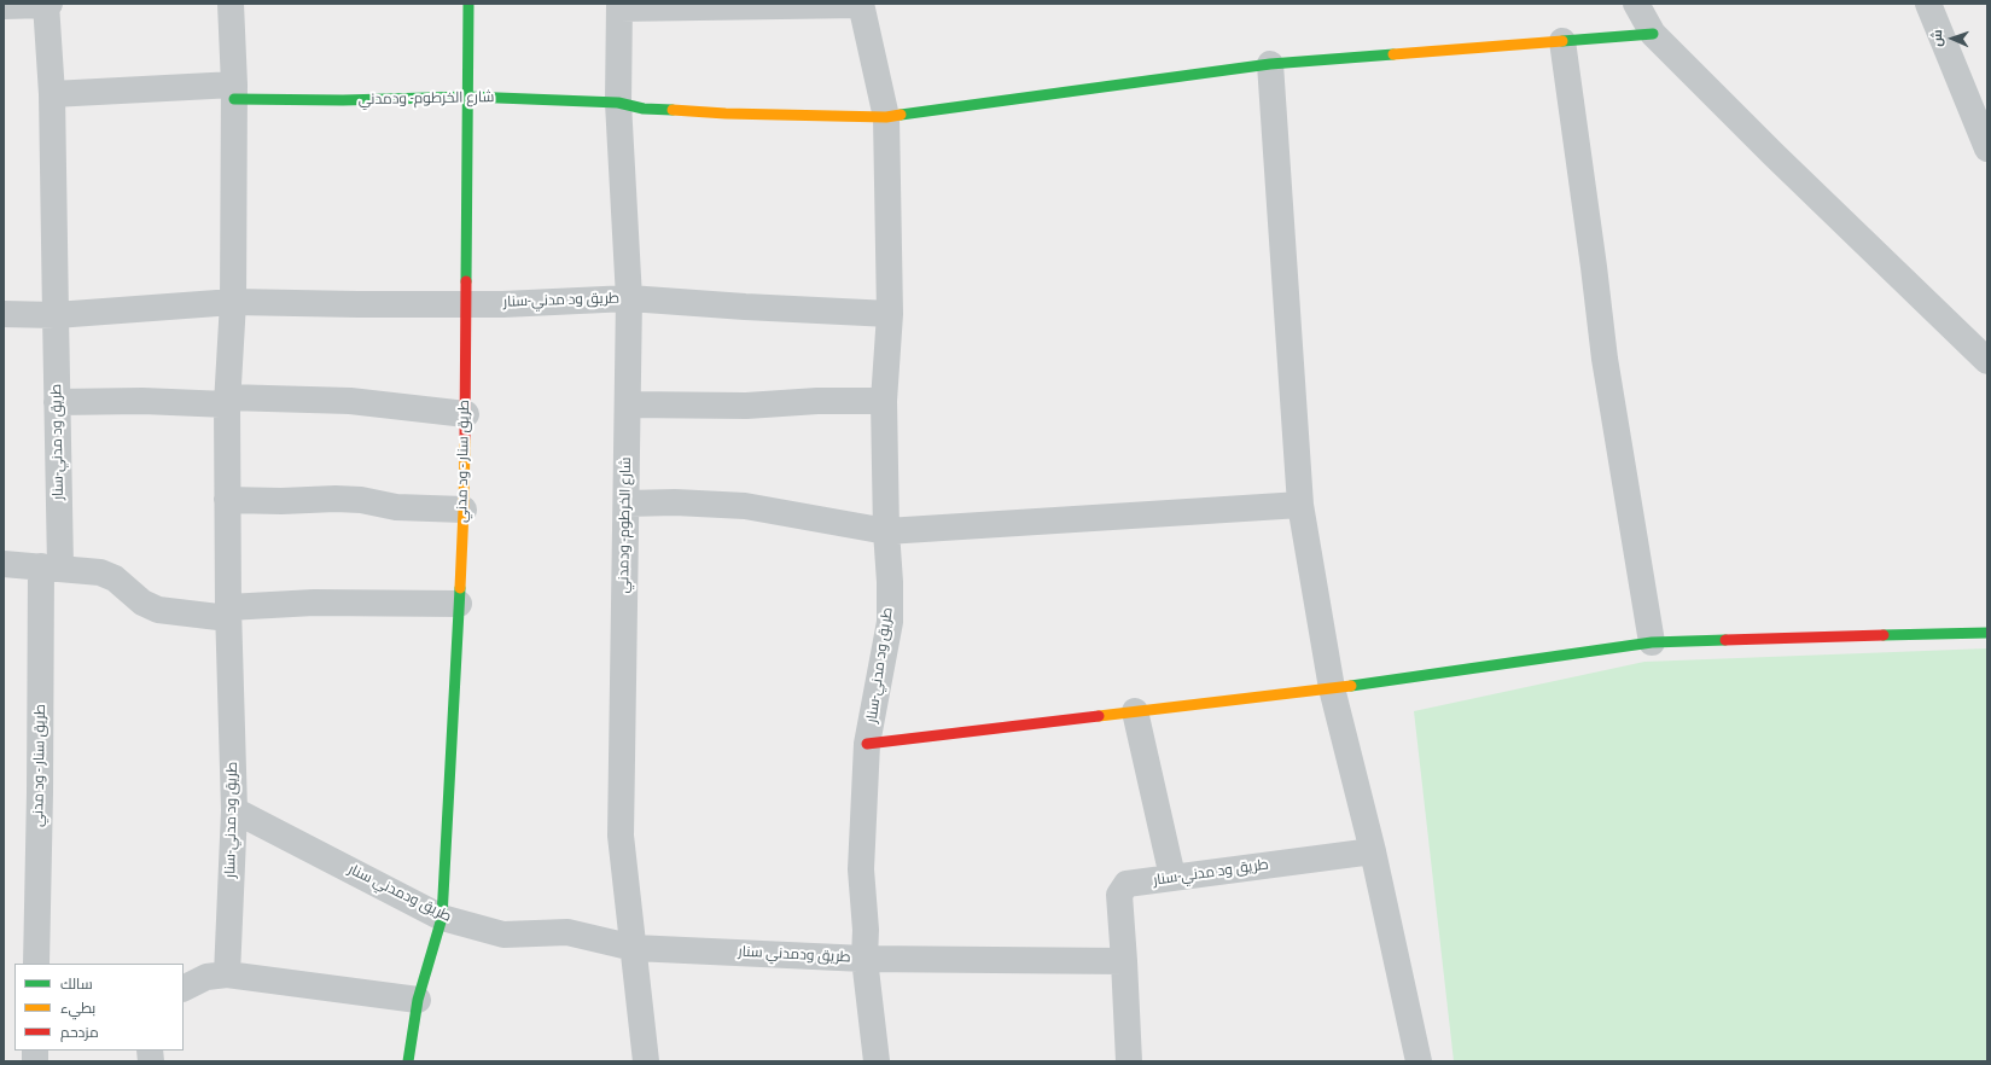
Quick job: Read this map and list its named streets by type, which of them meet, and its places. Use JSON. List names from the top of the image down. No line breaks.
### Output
{"streets":{"street":["شارع الخرطوم- ودمدني","طريق ود مدني-سنار","طريق سنار - ود مدني","طريق ودمدني سنار"]},"crossings":[["شارع الخرطوم- ودمدني","طريق ود مدني-سنار"],["شارع الخرطوم- ودمدني","طريق سنار - ود مدني"],["شارع الخرطوم- ودمدني","طريق ودمدني سنار"],["طريق ود مدني-سنار","طريق سنار - ود مدني"],["طريق ود مدني-سنار","طريق ودمدني سنار"],["طريق سنار - ود مدني","طريق ودمدني سنار"]],"legend":["سالك","بطيء","مزدحم"],"north":"left"}
